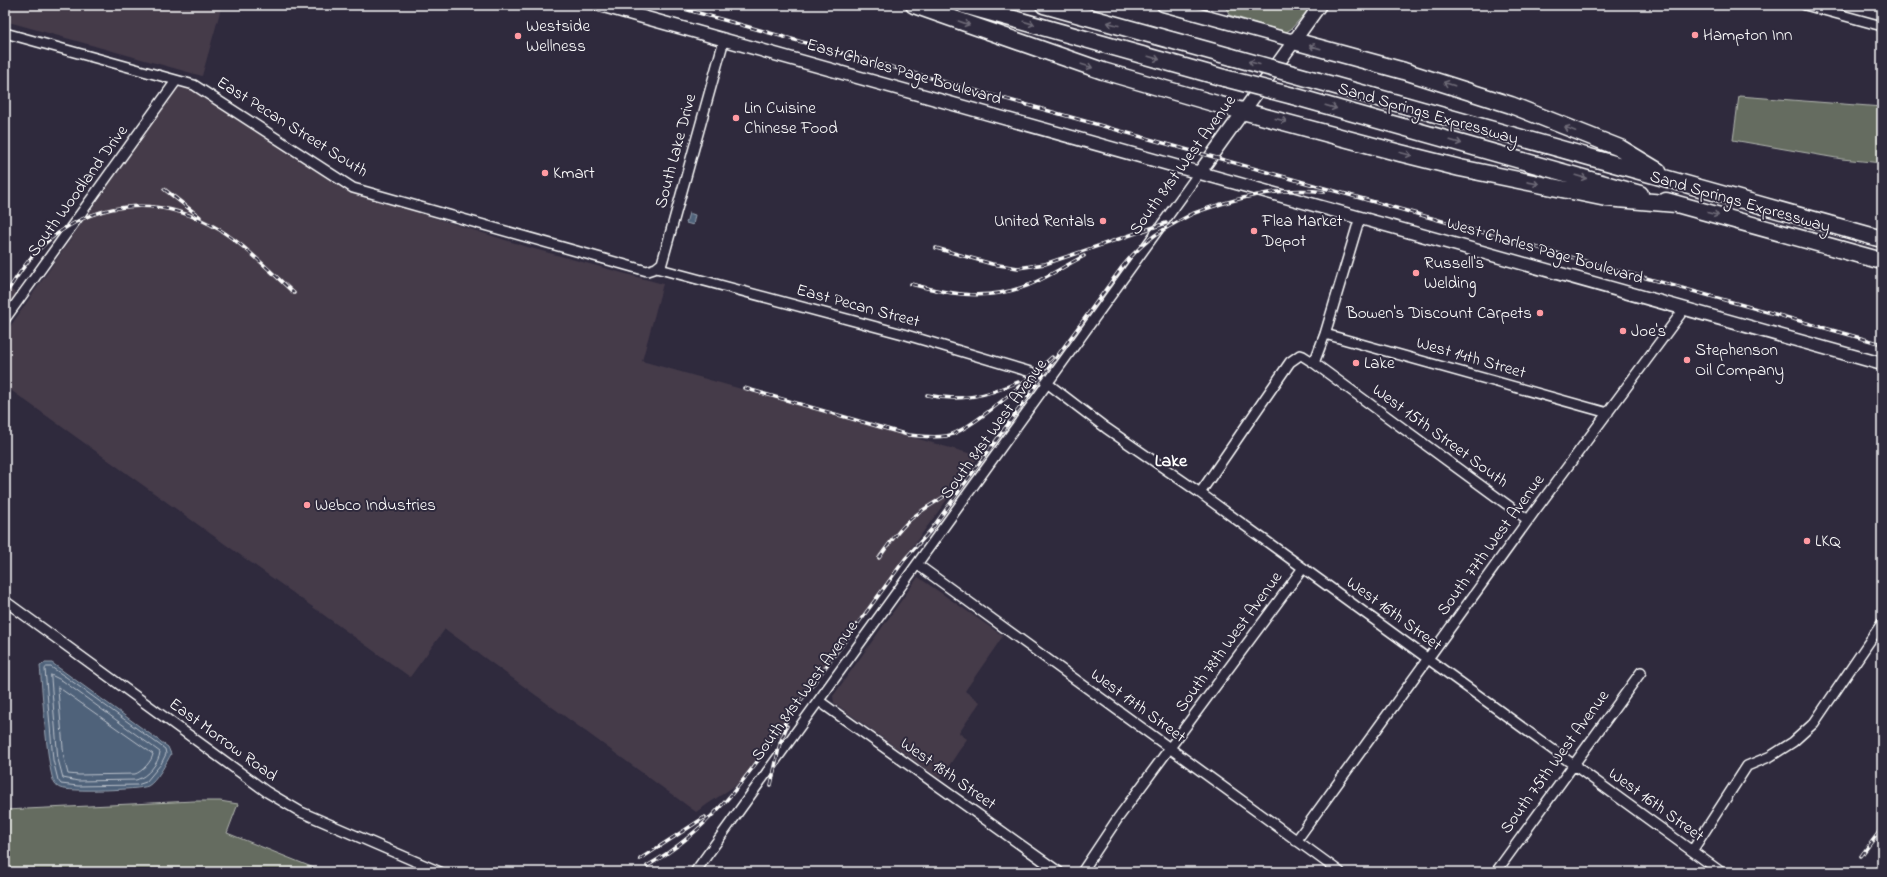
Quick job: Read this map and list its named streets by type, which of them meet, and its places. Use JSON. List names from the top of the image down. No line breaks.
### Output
{"streets":{"highway":["Sand Springs Expressway"],"main road":["East Charles Page Boulevard","South 81st West Avenue","West Charles Page Boulevard"],"street":["East Pecan Street South","South Lake Drive","South Woodland Drive","East Pecan Street","West 14th Street","West 15th Street South","South 77th West Avenue","West 16th Street","South 78th West Avenue","West 17th Street","East Morrow Road","South 75th West Avenue","West 18th Street"]},"crossings":[["East Charles Page Boulevard","South Lake Drive"],["East Charles Page Boulevard","South 81st West Avenue"],["East Charles Page Boulevard","West Charles Page Boulevard"],["East Pecan Street South","South Lake Drive"],["East Pecan Street South","South Woodland Drive"],["East Pecan Street South","East Pecan Street"],["South Lake Drive","East Pecan Street"],["South 81st West Avenue","West Charles Page Boulevard"],["South 81st West Avenue","East Pecan Street"],["South 81st West Avenue","West 16th Street"],["South 81st West Avenue","West 17th Street"],["South 81st West Avenue","West 18th Street"],["West Charles Page Boulevard","South 77th West Avenue"],["East Pecan Street","West 16th Street"],["West 14th Street","South 77th West Avenue"],["West 15th Street South","South 77th West Avenue"],["West 15th Street South","West 16th Street"],["South 77th West Avenue","West 16th Street"],["South 77th West Avenue","West 17th Street"],["West 16th Street","South 78th West Avenue"],["West 16th Street","South 75th West Avenue"],["South 78th West Avenue","West 17th Street"]],"districts":["Lake"],"places":["Hampton Inn","Westside Wellness","Lin Cuisine Chinese Food","Kmart","United Rentals","Flea Market Depot","Russell's Welding","Bowen's Discount Carpets","Joe's","Stephenson Oil Company","Lake","Webco Industries","LKQ"]}
